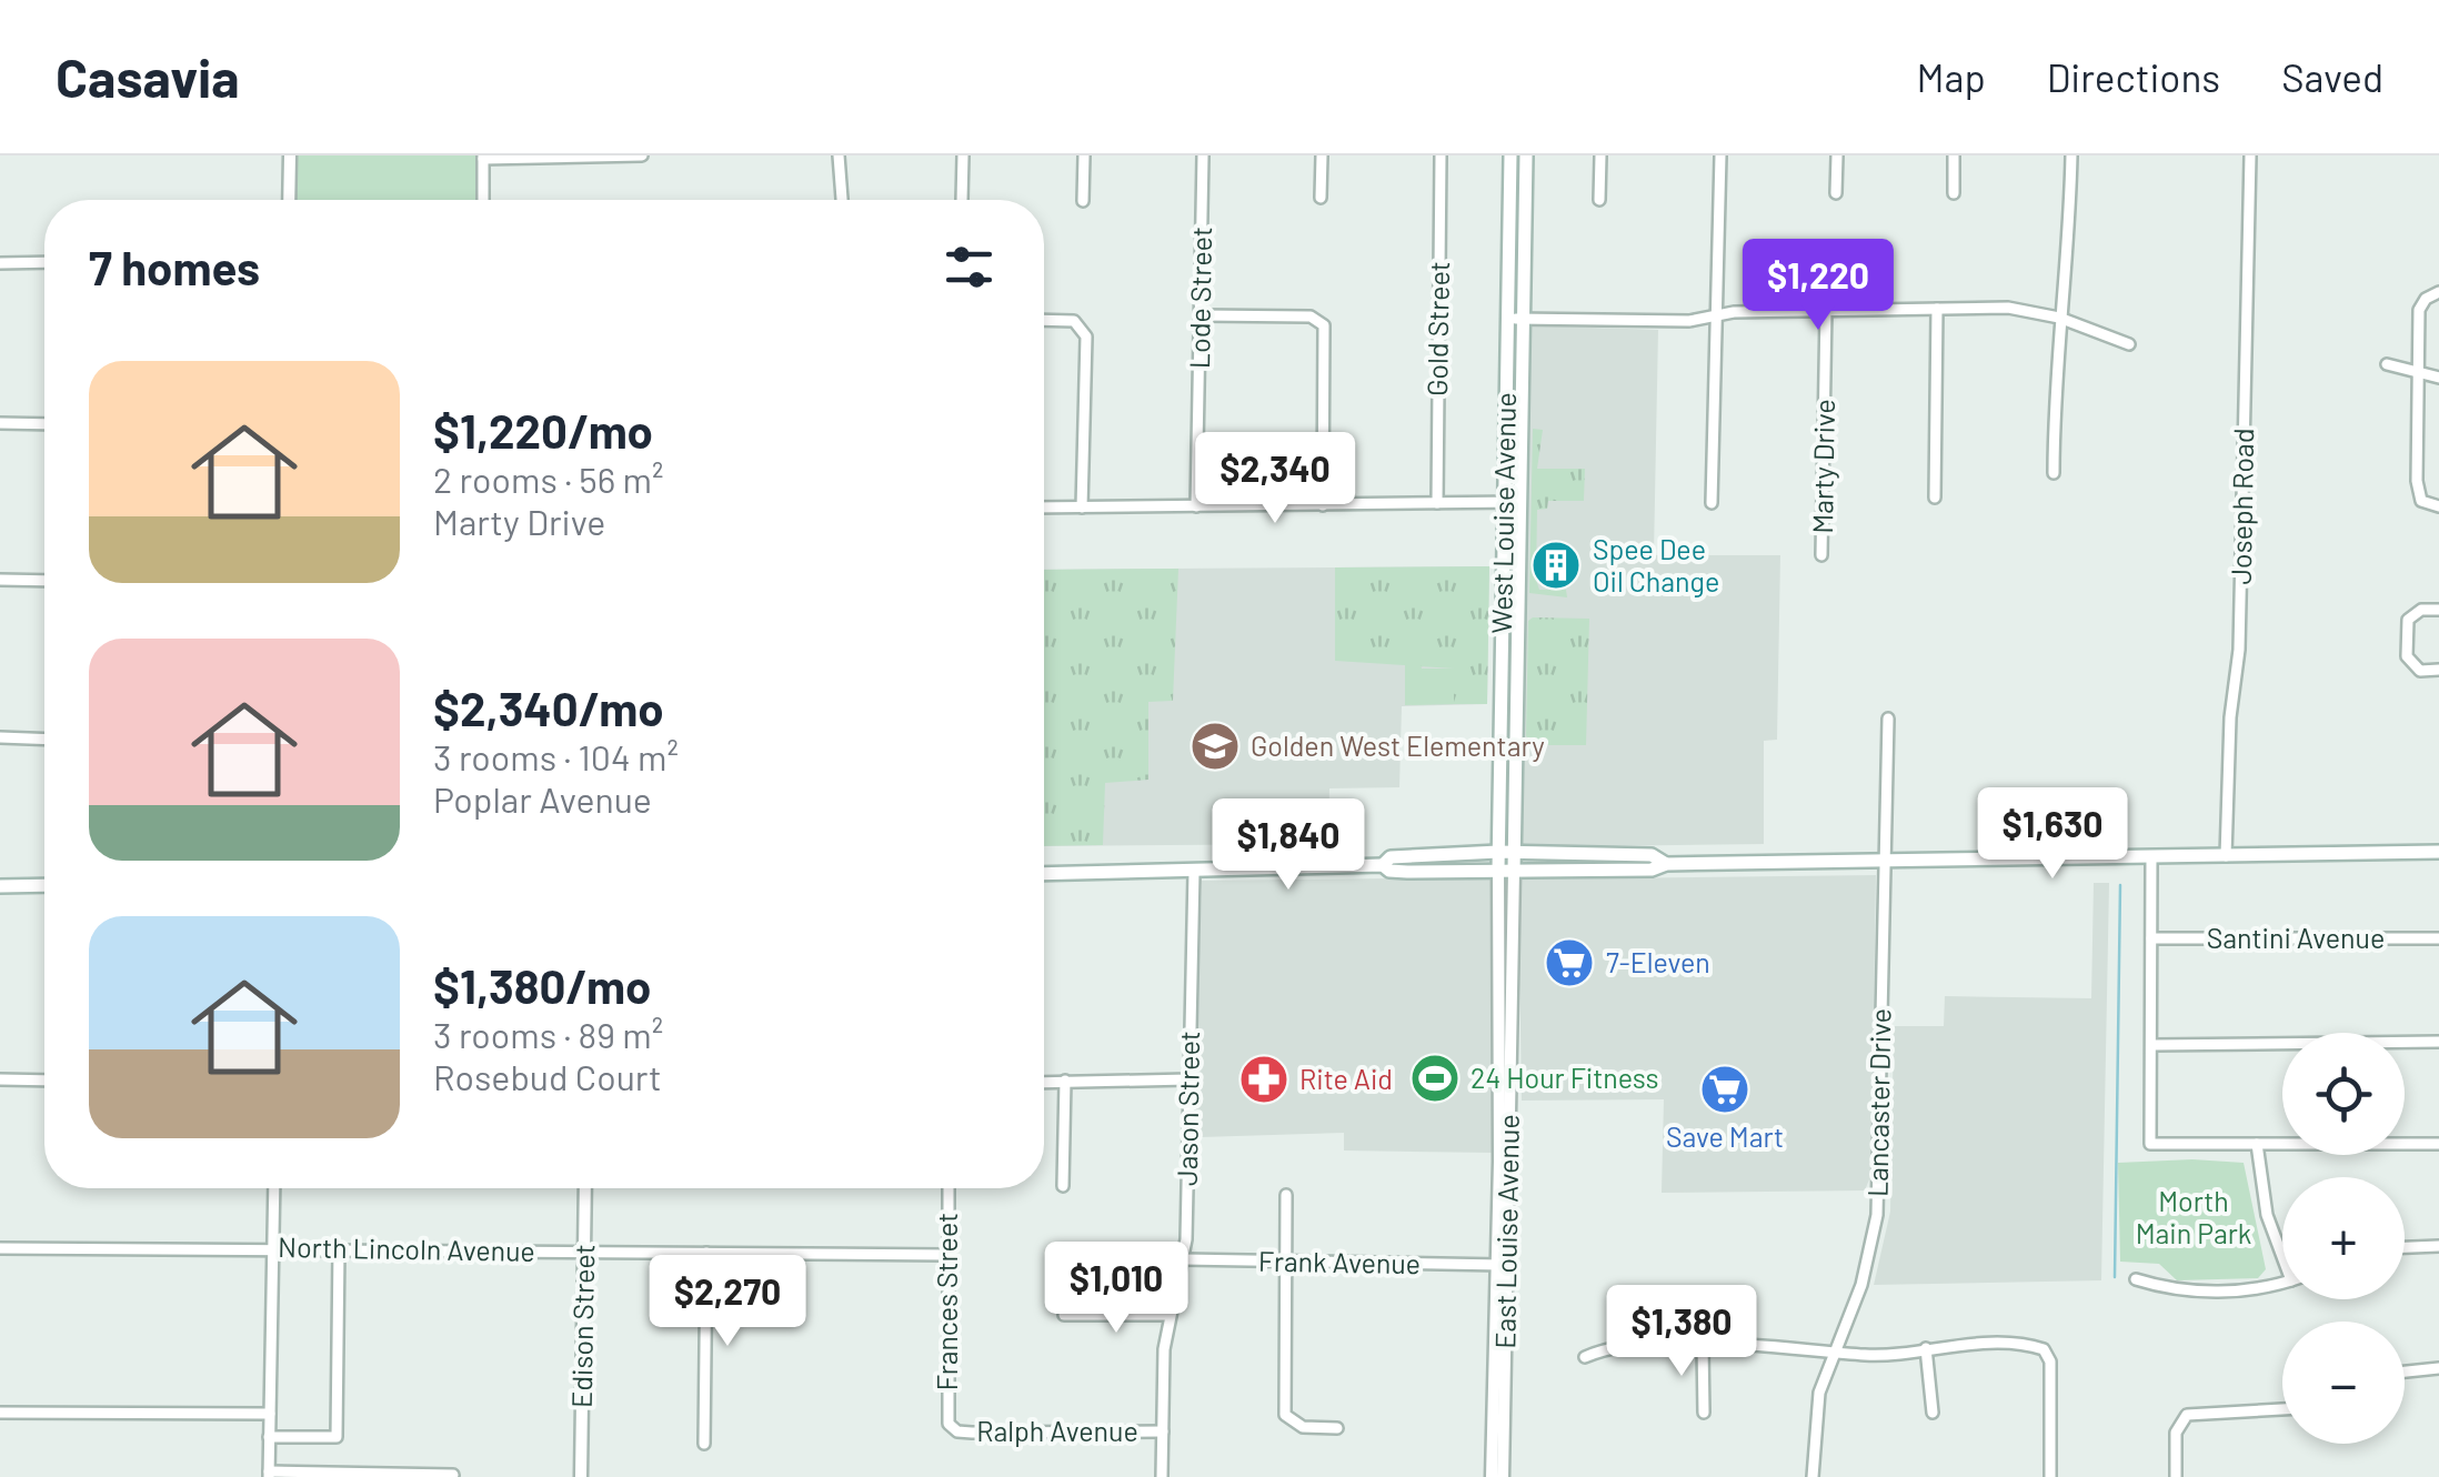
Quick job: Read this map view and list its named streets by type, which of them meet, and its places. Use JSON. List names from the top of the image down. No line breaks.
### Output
{"streets":{"main road":["West Louise Avenue","East Louise Avenue"],"street":["Lode Street","Gold Street","Marty Drive","Joseph Road","Santini Avenue","Lancaster Drive","Jason Street","North Lincoln Avenue","Frank Avenue","Frances Street","Edison Street","Ralph Avenue"]},"crossings":[["West Louise Avenue","East Louise Avenue"],["Jason Street","Frank Avenue"],["Jason Street","Ralph Avenue"],["East Louise Avenue","Frank Avenue"],["North Lincoln Avenue","Frances Street"],["North Lincoln Avenue","Edison Street"],["Frances Street","Ralph Avenue"]],"parks":["Morth Main Park"],"places":{"building":["Spee Dee Oil Change"],"school or university":["Golden West Elementary"],"supermarket":["7-Eleven","Save Mart"],"sports":["24 Hour Fitness"],"pharmacy":["Rite Aid"]},"page":{"header":"Casavia","nav":["Map","Directions","Saved"],"heading":"7 homes","price":["$1,220","$2,340","$1,630","$1,840","$1,010","$2,270","$1,380"],"list":[{"name":"$1,220/mo","note":"2 rooms · 56 m² · Marty Drive"},{"name":"$2,340/mo","note":"3 rooms · 104 m² · Poplar Avenue"},{"name":"$1,380/mo","note":"3 rooms · 89 m² · Rosebud Court"}],"map_buttons":["+","−"]}}
